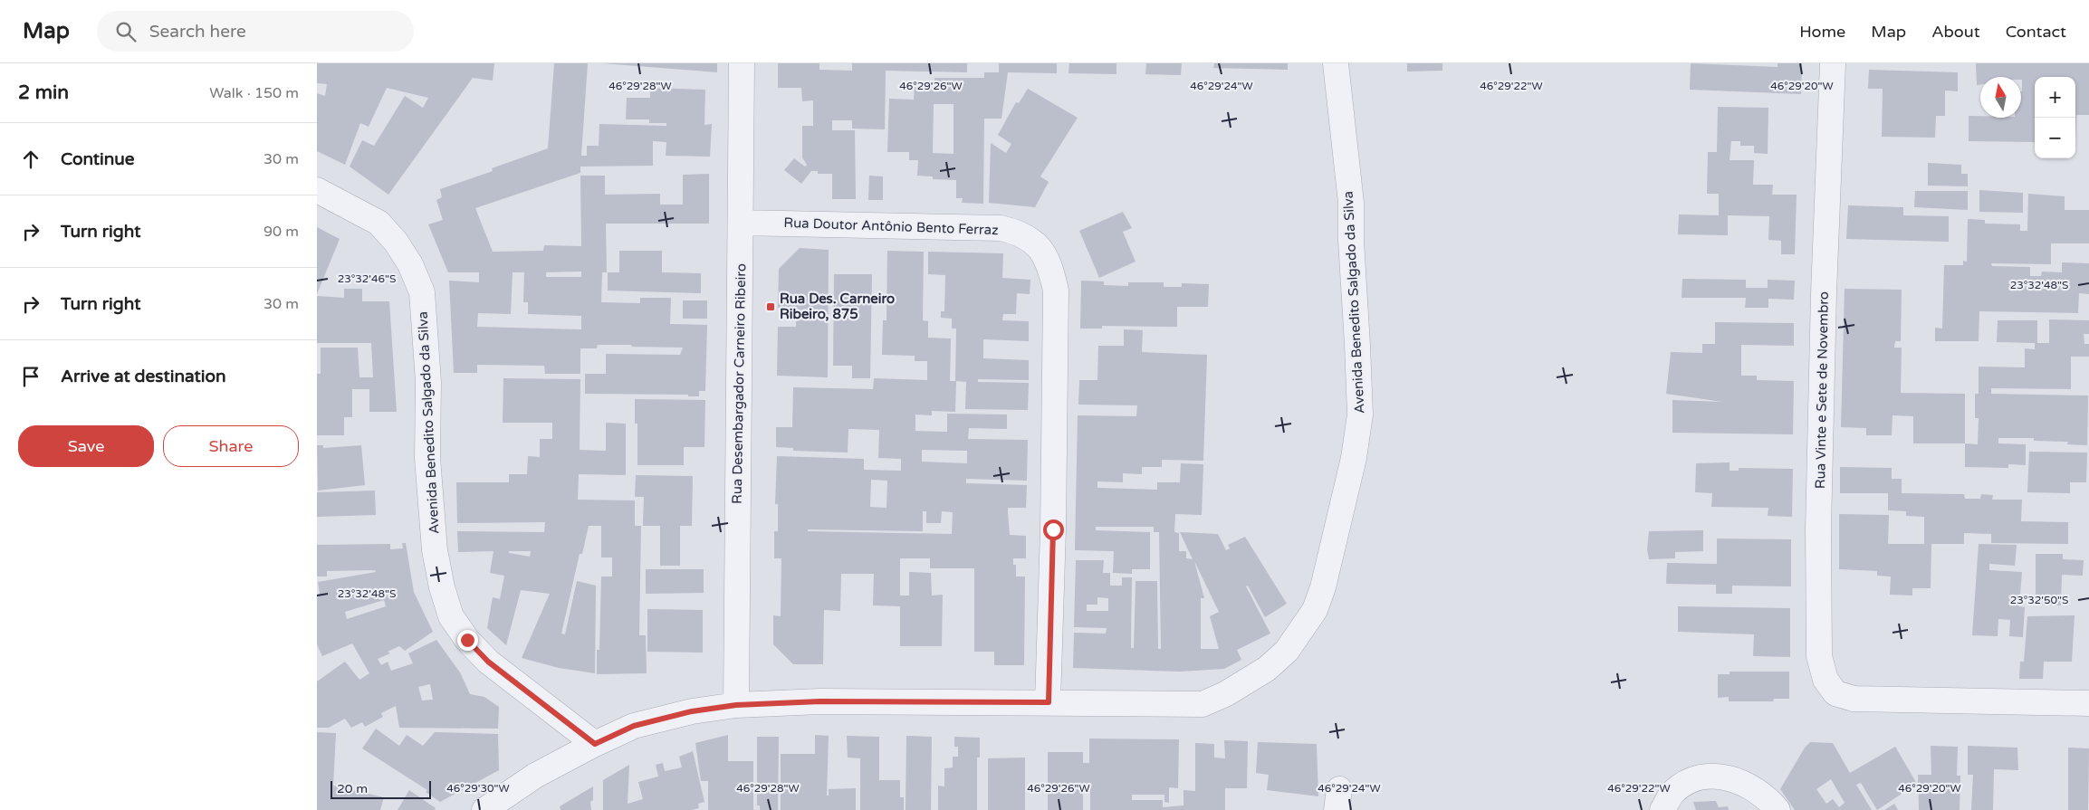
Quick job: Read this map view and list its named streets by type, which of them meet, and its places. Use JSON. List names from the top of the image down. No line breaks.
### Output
{"streets":{"street":["Rua Doutor Antônio Bento Ferraz","Avenida Benedito Salgado da Silva","Rua Desembargador Carneiro Ribeiro","Rua Vinte e Sete de Novembro"]},"crossings":[["Rua Doutor Antônio Bento Ferraz","Avenida Benedito Salgado da Silva"],["Rua Doutor Antônio Bento Ferraz","Rua Desembargador Carneiro Ribeiro"],["Avenida Benedito Salgado da Silva","Rua Desembargador Carneiro Ribeiro"]],"places":{"transit":["Rua Des. Carneiro Ribeiro, 875"]},"scale_bar":"20 m","north":"top","page":{"header":"Map","search":"Search here","nav":["Home","Map","About","Contact"],"heading":["2 min","Walk · 150 m"],"map_buttons":["+","−"],"list":[["Continue","30 m"],["Turn right","90 m"],["Turn right","30 m"],"Arrive at destination"],"buttons":["Save","Share"],"scale":"20 m"},"coordinates":["46°29'28\"W","46°29'26\"W","46°29'24\"W","46°29'22\"W","46°29'20\"W","23°32'46\"S","23°32'48\"S","23°32'50\"S","46°29'30\"W"]}
